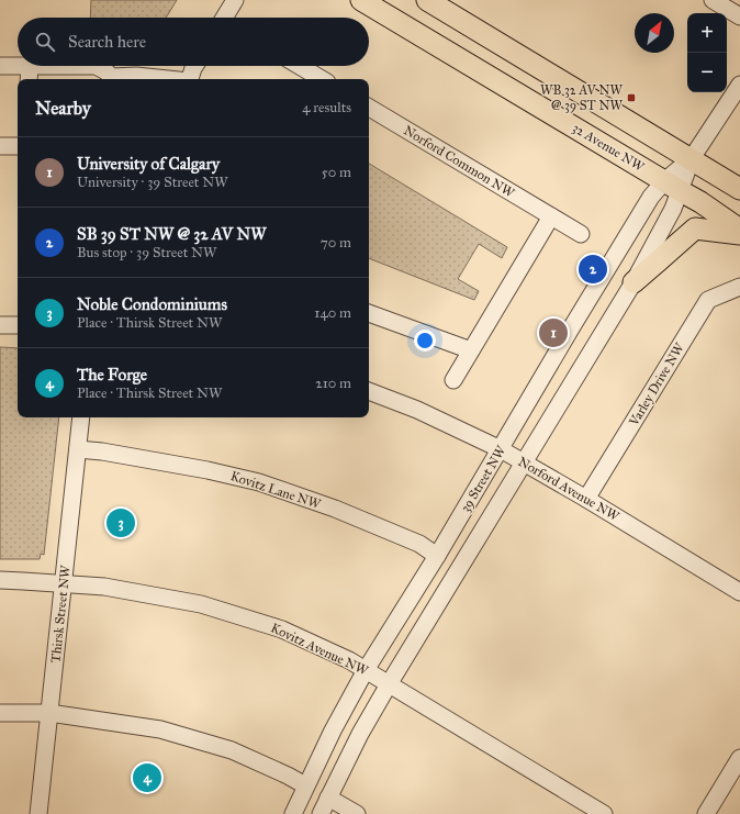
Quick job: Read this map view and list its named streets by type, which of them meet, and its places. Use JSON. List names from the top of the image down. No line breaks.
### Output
{"streets":{"main road":["32 Avenue NW"],"street":["Norford Common NW","Varley Drive NW","39 Street NW","Norford Avenue NW","Kovitz Lane NW","Thirsk Street NW","Kovitz Avenue NW"]},"crossings":[["32 Avenue NW","39 Street NW"],["Varley Drive NW","Norford Avenue NW"],["39 Street NW","Norford Avenue NW"],["39 Street NW","Kovitz Lane NW"],["39 Street NW","Kovitz Avenue NW"],["Kovitz Lane NW","Thirsk Street NW"],["Thirsk Street NW","Kovitz Avenue NW"]],"places":{"transit":["WB 32 AV NW @ 39 ST NW"]},"north":"top right","page":{"map_buttons":["+","−"],"search":"Search here","heading":["Nearby","4 results"],"list":[{"mark":"1","name":"University of Calgary","note":"University · 39 Street NW","value":"50 m"},{"mark":"2","name":"SB 39 ST NW @ 32 AV NW","note":"Bus stop · 39 Street NW","value":"70 m"},{"mark":"3","name":"Noble Condominiums","note":"Place · Thirsk Street NW","value":"140 m"},{"mark":"4","name":"The Forge","note":"Place · Thirsk Street NW","value":"210 m"}],"pins":["2","1","3","4"]}}
